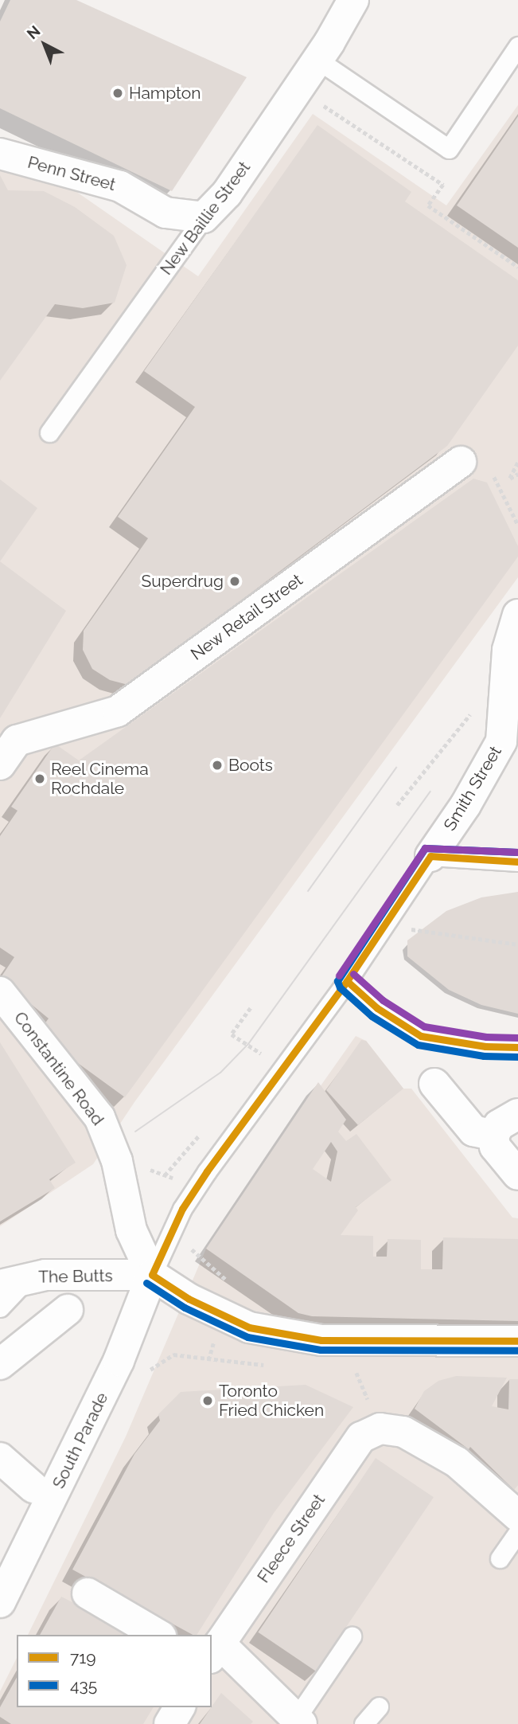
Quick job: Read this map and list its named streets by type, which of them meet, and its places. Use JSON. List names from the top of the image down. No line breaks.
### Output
{"streets":{"street":["Penn Street","New Baillie Street","New Retail Street","Smith Street","Constantine Road","The Butts","South Parade","Fleece Street"]},"crossings":[["Penn Street","New Baillie Street"],["Smith Street","Constantine Road"],["Smith Street","The Butts"],["Smith Street","South Parade"],["Constantine Road","The Butts"],["Constantine Road","South Parade"],["The Butts","South Parade"]],"places":["Hampton","Superdrug","Boots","Reel Cinema Rochdale","Toronto Fried Chicken"],"lines":["transit line 435","transit line 719"],"legend":["719","435"],"north":"top left"}
